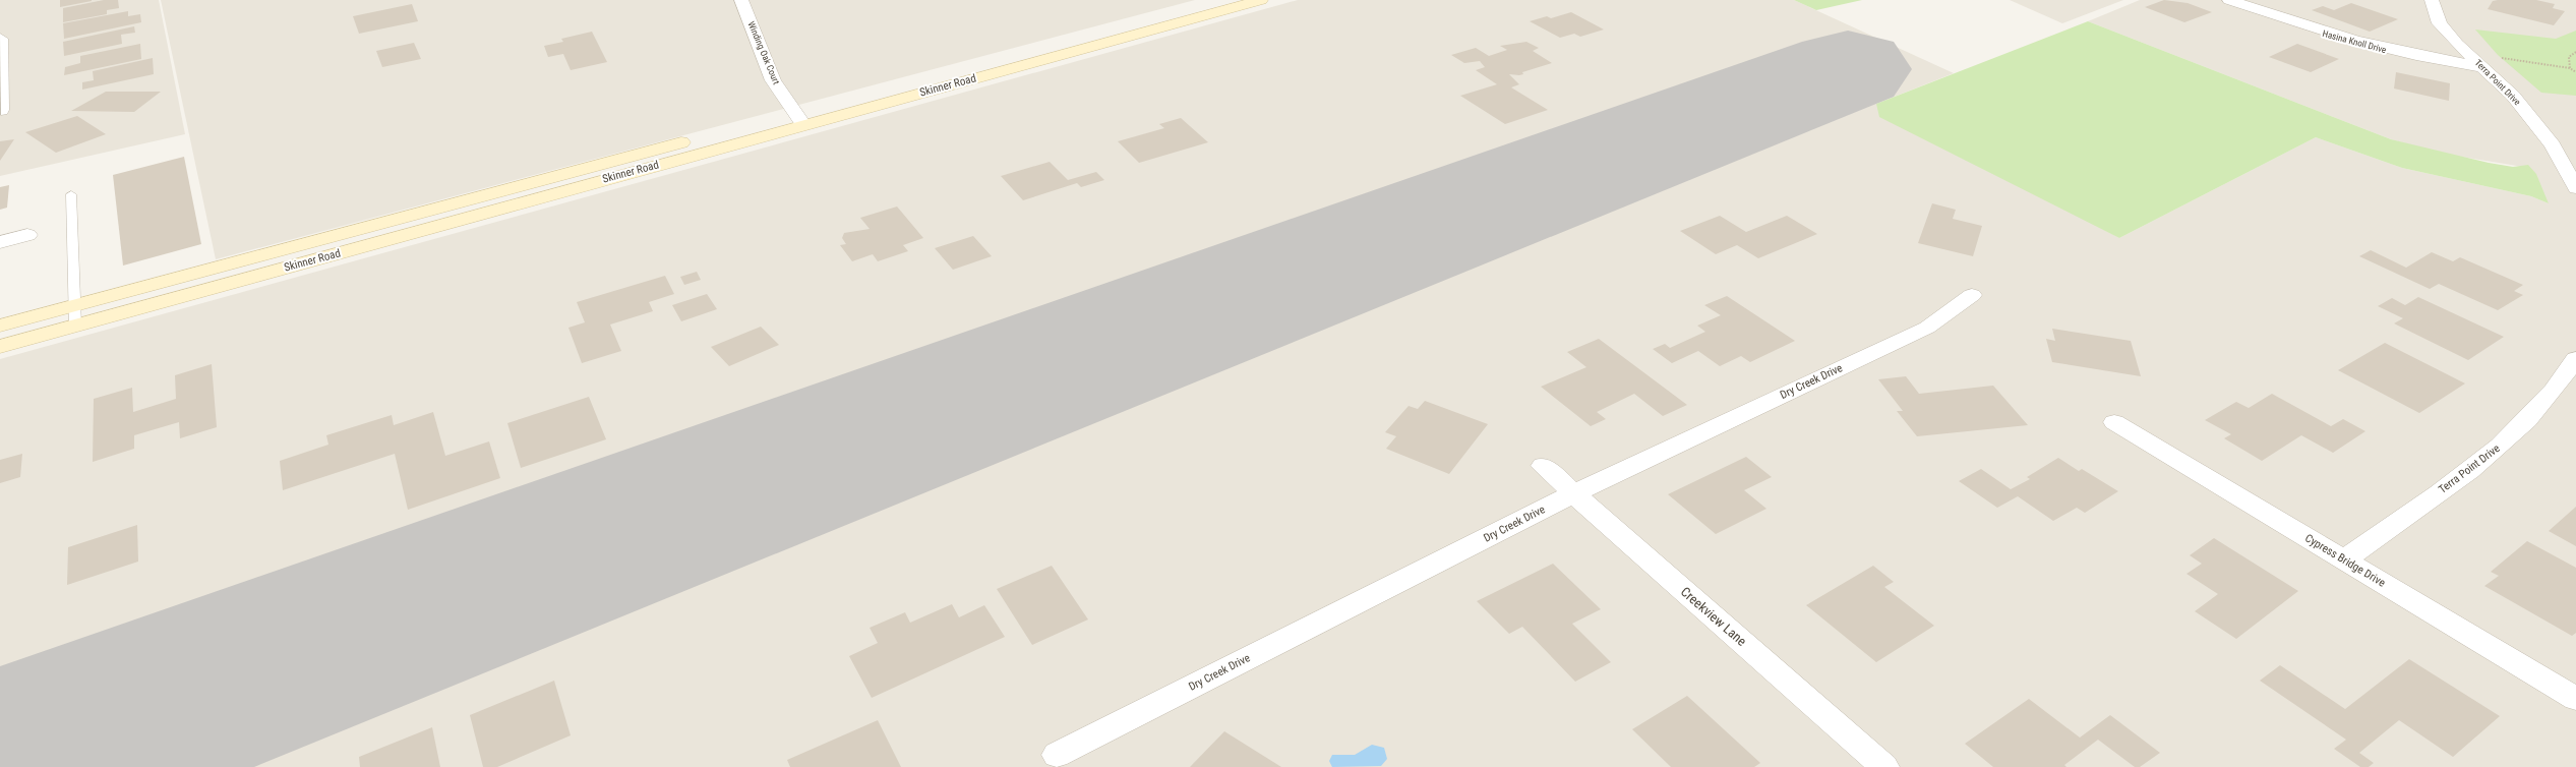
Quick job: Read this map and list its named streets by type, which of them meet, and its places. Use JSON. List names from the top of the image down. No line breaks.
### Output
{"streets":{"street":["Hasina Knoll Drive","Winding Oak Court","Terra Point Drive","Skinner Road","Dry Creek Drive","Cypress Bridge Drive","Creekview Lane"]},"crossings":[["Hasina Knoll Drive","Terra Point Drive"],["Winding Oak Court","Skinner Road"],["Terra Point Drive","Cypress Bridge Drive"],["Dry Creek Drive","Creekview Lane"]]}
